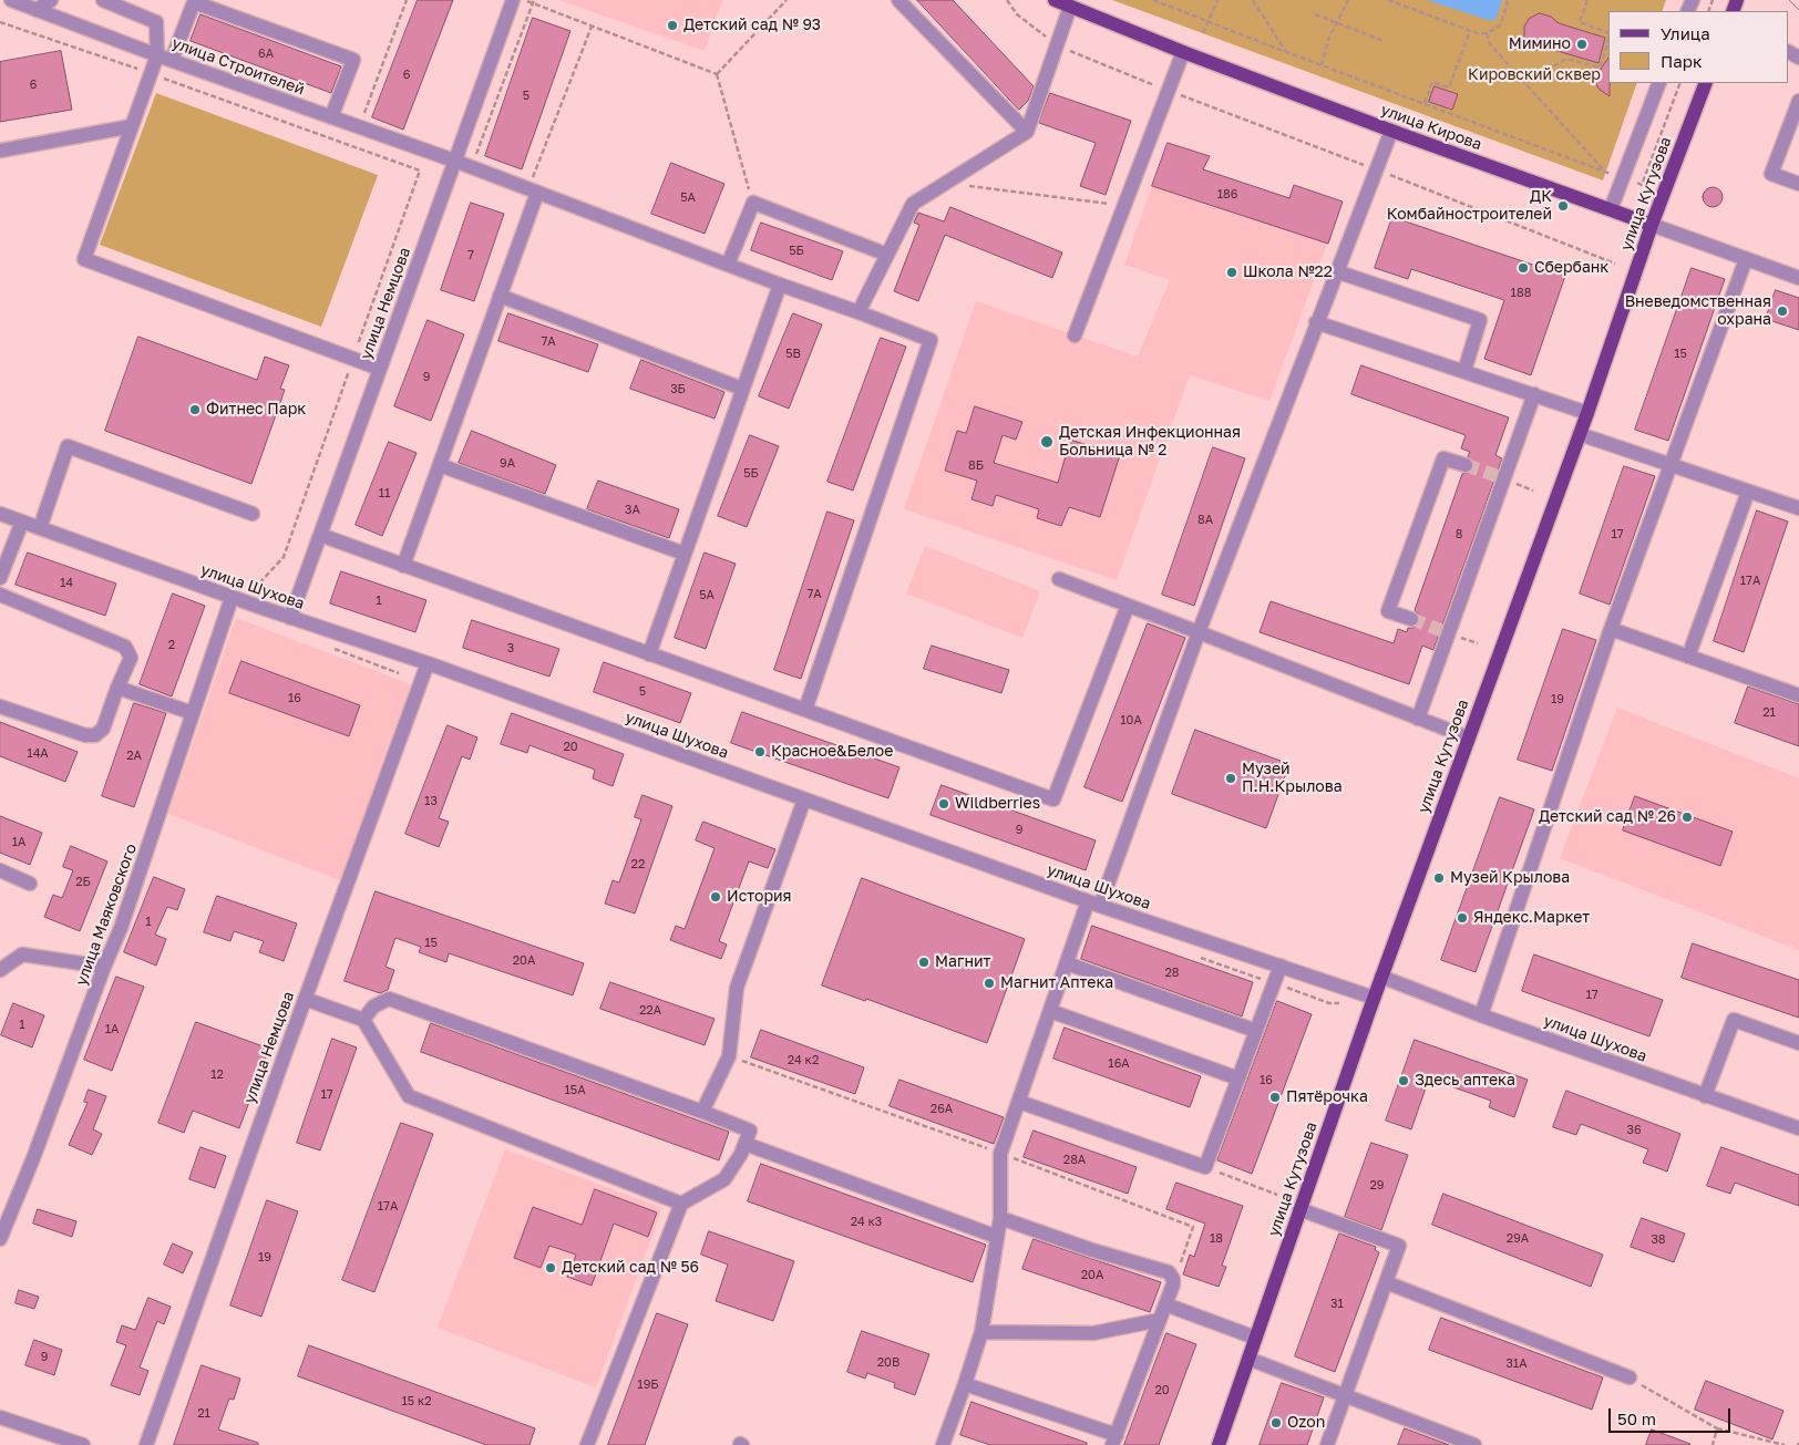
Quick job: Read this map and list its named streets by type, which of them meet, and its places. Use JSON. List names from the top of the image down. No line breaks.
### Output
{"streets":{"main road":["улица Кирова","улица Кутузова"],"street":["улица Строителей","улица Немцова","улица Шухова","улица Маяковского"]},"crossings":[["улица Строителей","улица Немцова"],["улица Кирова","улица Кутузова"],["улица Кутузова","улица Шухова"],["улица Немцова","улица Шухова"],["улица Шухова","улица Маяковского"]],"parks":["Кировский сквер"],"places":["Детский сад № 93","Мимино","ДК Комбайностроителей","Сбербанк","Школа №22","Вневедомственная охрана","Фитнес Парк","Детская Инфекционная Больница № 2","Красное&Белое","Музей П.Н.Крылова","Wildberries","Детский сад № 26","Музей Крылова","История","Яндекс.Маркет","Магнит","Магнит Аптека","Здесь аптека","Пятёрочка","Детский сад № 56","Ozon"],"house_numbers":["6А","6","6","5","186","5А","5Б","7","188","7А","5В","15","9","3Б","9А","8Б","5Б","11","3А","8А","8","17","17А","14","7А","5А","1","2","3","5","16","19","21","10А","20","14А","2А","13","9","1А","22","2Б","1","15","20А","28","17","22А","1","1А","24 к2","16А","12","16","15А","17","26А","36","28А","29","17А","24 к3","18","29А","38","19","20А","31","9","20В","31А","19Б","20","15 к2","21"],"legend":["Улица","Парк"],"scale_bar":"50 m"}
